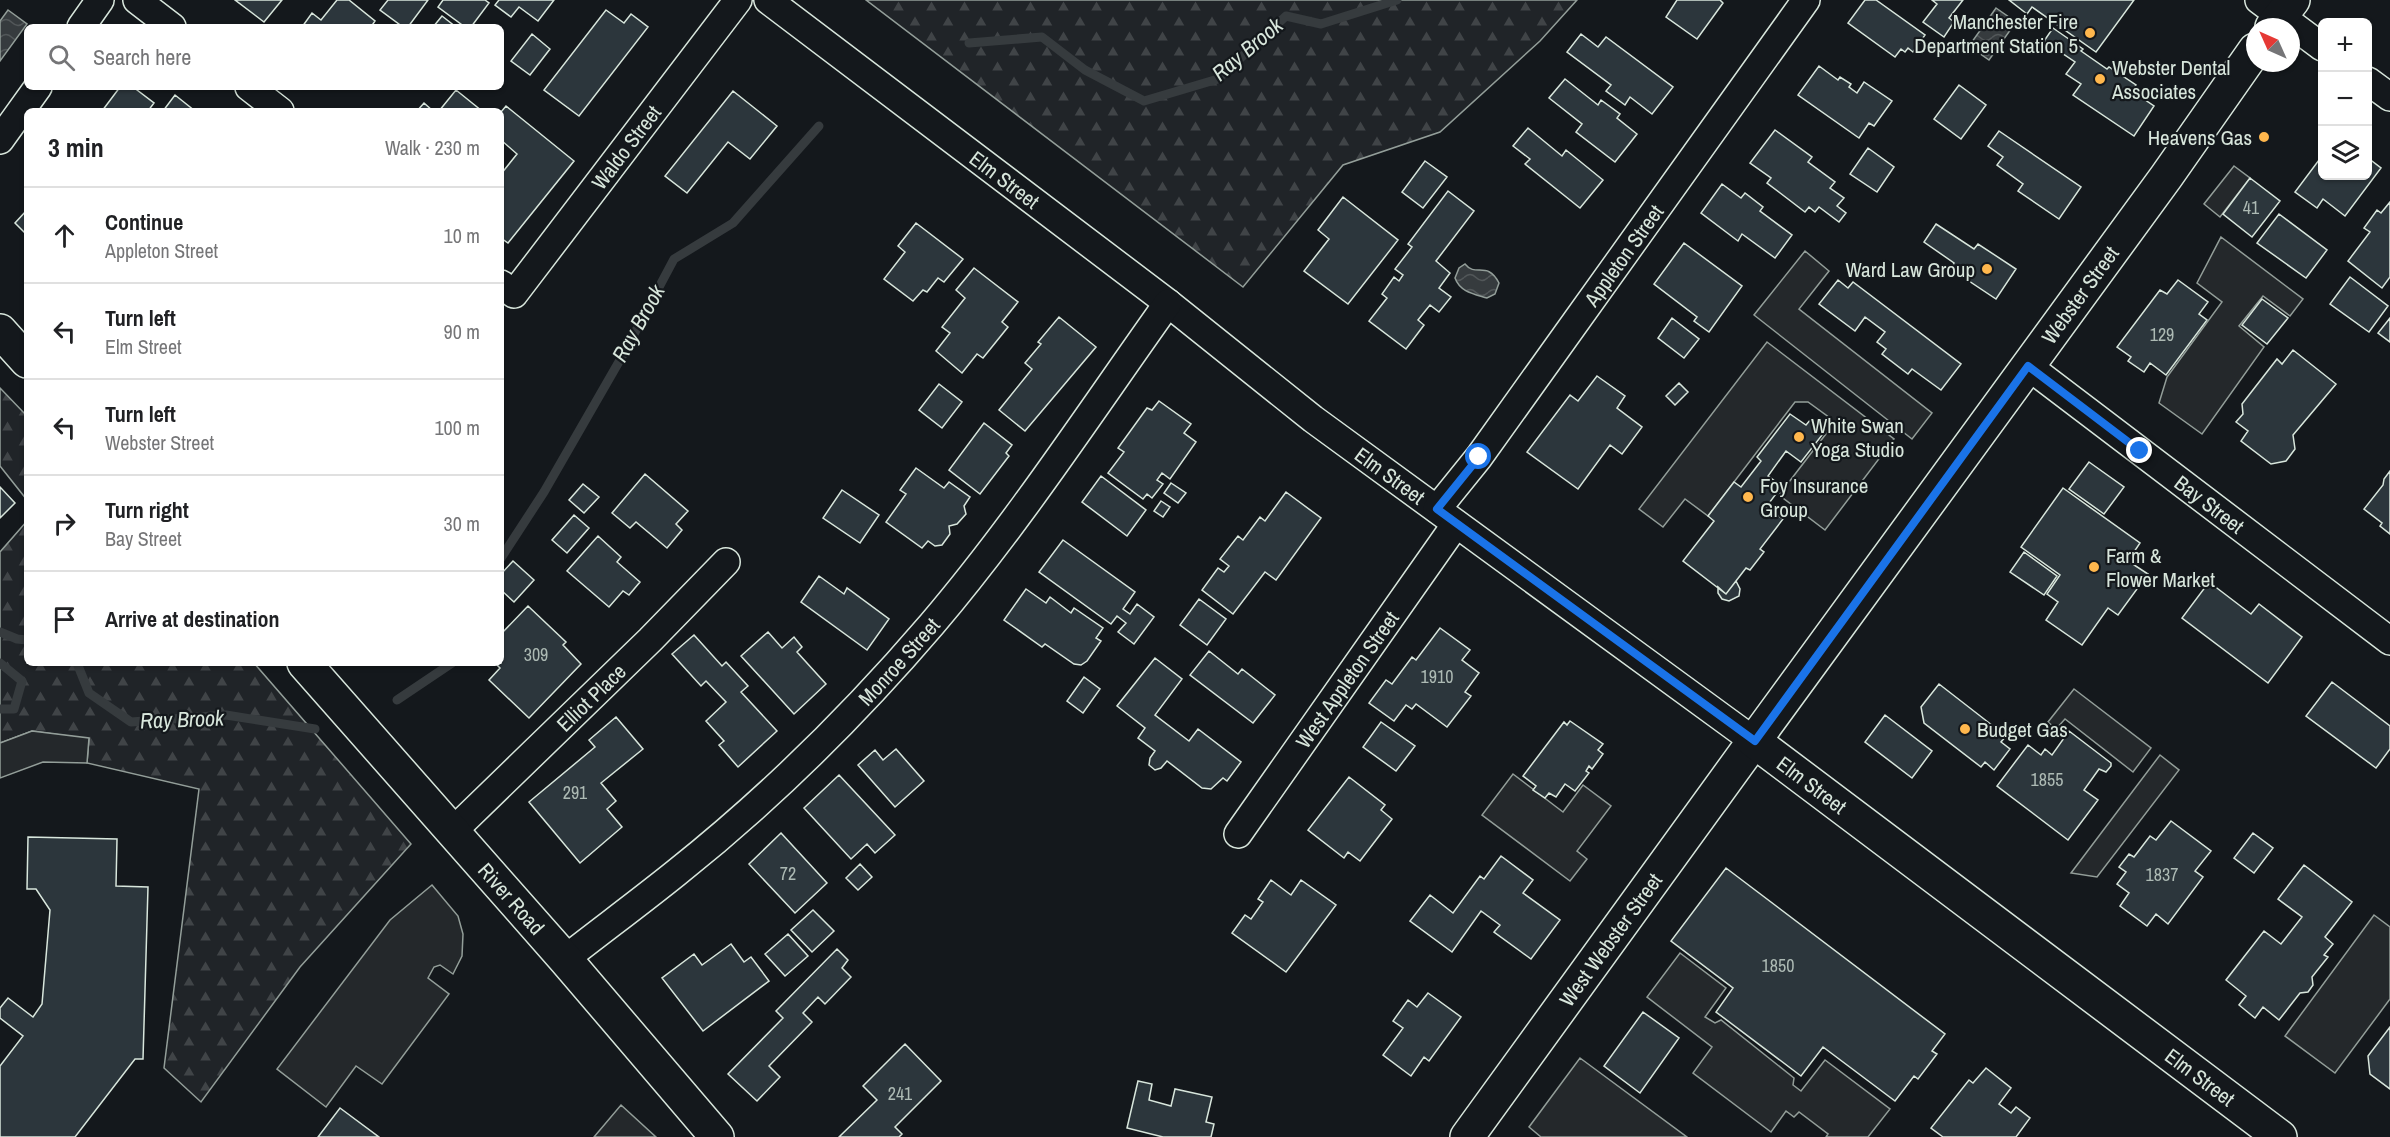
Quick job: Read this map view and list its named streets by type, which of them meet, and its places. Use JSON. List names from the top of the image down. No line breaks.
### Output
{"streets":{"main road":["Elm Street","Webster Street","River Road","West Webster Street"],"street":["Waldo Street","Appleton Street","Bay Street","Monroe Street","West Appleton Street","Elliot Place"]},"crossings":[["Elm Street","Appleton Street"],["Elm Street","Webster Street"],["Elm Street","Monroe Street"],["Elm Street","West Appleton Street"],["Elm Street","West Webster Street"],["Appleton Street","West Appleton Street"],["Webster Street","Bay Street"],["Webster Street","West Webster Street"],["Monroe Street","River Road"],["Elliot Place","River Road"]],"water":["Ray Brook"],"places":["Manchester Fire Department Station 5","Webster Dental Associates","Heavens Gas","Ward Law Group","White Swan Yoga Studio","Foy Insurance Group","Farm & Flower Market","Budget Gas"],"house_numbers":["41","129","309","1910","1855","291","72","1837","1850","241"],"north":"top left","page":{"map_buttons":["+","−"],"search":"Search here","heading":["3 min","Walk · 230 m"],"list":[["Continue","Appleton Street","10 m"],["Turn left","Elm Street","90 m"],["Turn left","Webster Street","100 m"],["Turn right","Bay Street","30 m"],"Arrive at destination"]}}
